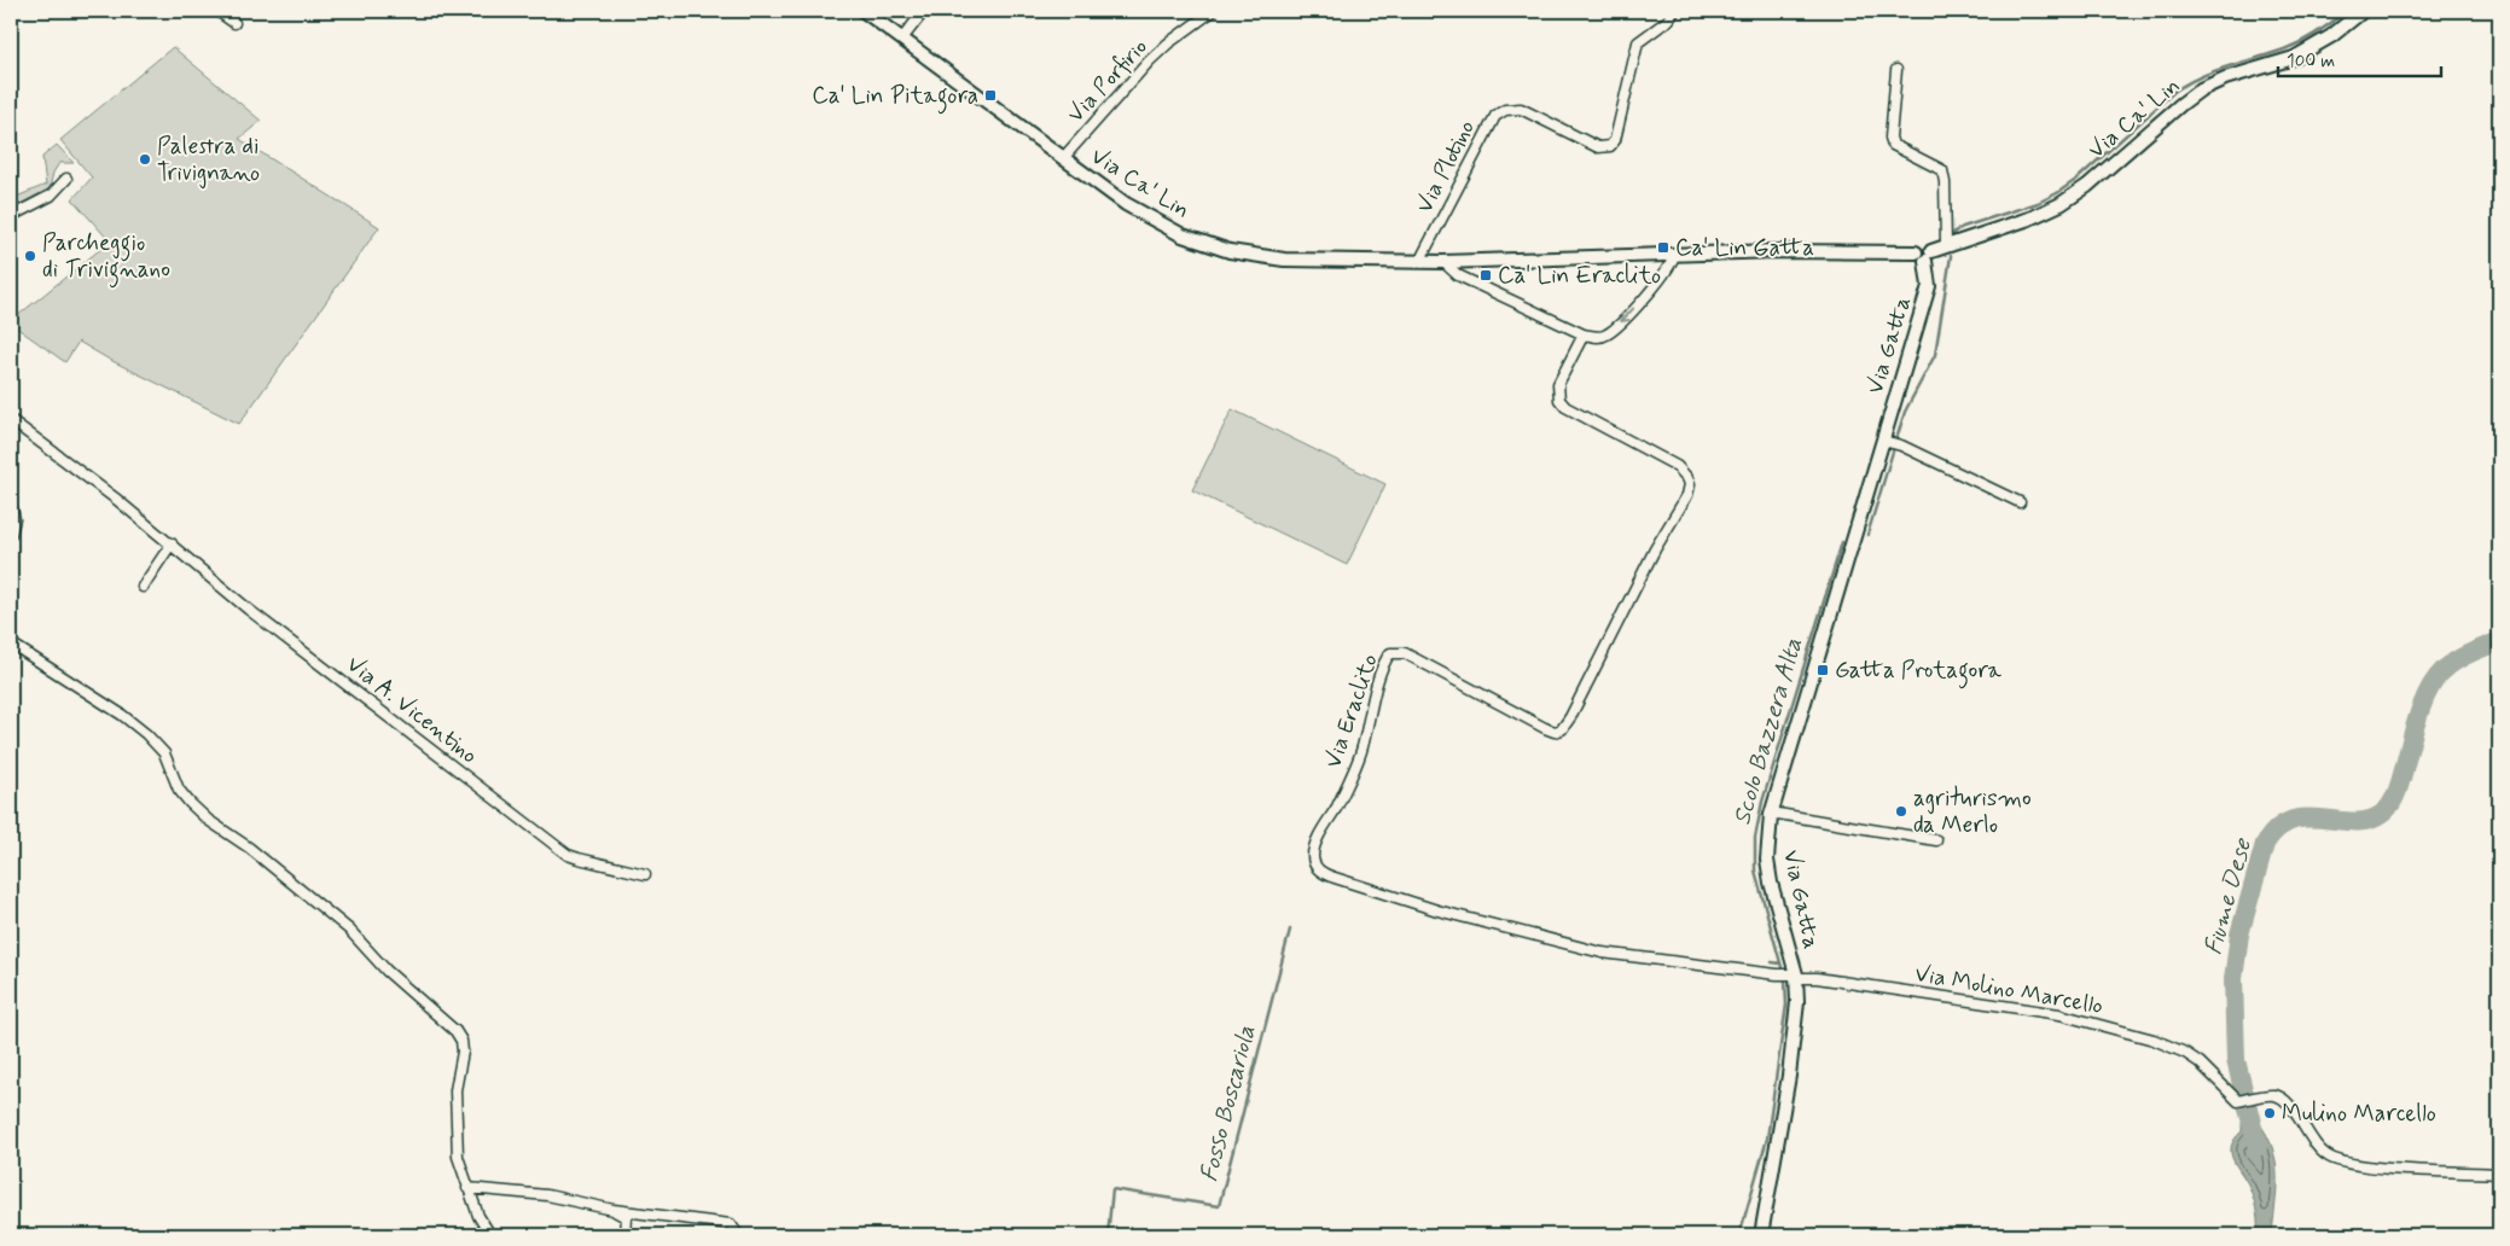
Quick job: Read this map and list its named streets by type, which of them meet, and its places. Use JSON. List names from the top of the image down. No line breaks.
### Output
{"streets":{"street":["Via Porfirio","Via Ca' Lin","Via Plotino","Via Gatta","Via A. Vicentino","Via Eraclito","Via Molino Marcello"]},"crossings":[["Via Porfirio","Via Ca' Lin"],["Via Ca' Lin","Via Plotino"],["Via Ca' Lin","Via Gatta"],["Via Gatta","Via Eraclito"],["Via Gatta","Via Molino Marcello"],["Via Eraclito","Via Molino Marcello"]],"water":["Scolo Bazzera Alta","Fiume Dese","Fosso Boscariola"],"places":{"transit":["Ca' Lin Pitagora","Ca' Lin Gatta","Ca' Lin Eraclito","Gatta Protagora"],"other":["Palestra di Trivignano","Parcheggio di Trivignano","agriturismo da Merlo","Mulino Marcello"]},"scale_bar":"100 m"}
